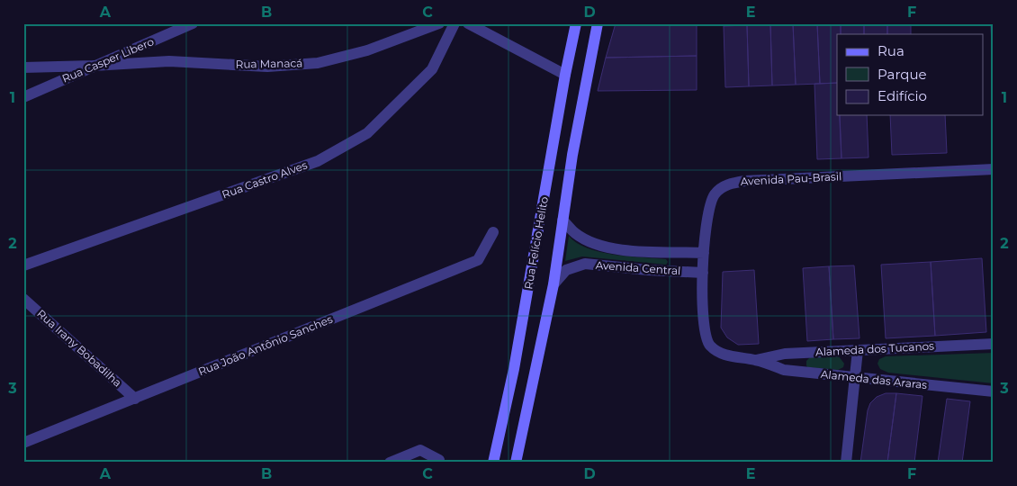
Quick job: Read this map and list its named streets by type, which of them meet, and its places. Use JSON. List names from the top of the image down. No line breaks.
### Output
{"streets":{"main road":["Rua Felício Helito"],"street":["Rua Casper Libero","Rua Manacá","Avenida Pau-Brasil","Rua Castro Alves","Avenida Central","Rua João Antônio Sanches","Rua Irany Bobadilha","Alameda dos Tucanos","Alameda das Araras"]},"crossings":[["Rua Casper Libero","Rua Manacá"],["Avenida Pau-Brasil","Avenida Central"],["Avenida Pau-Brasil","Alameda dos Tucanos"],["Avenida Pau-Brasil","Alameda das Araras"],["Rua Felício Helito","Avenida Central"],["Rua João Antônio Sanches","Rua Irany Bobadilha"],["Alameda dos Tucanos","Alameda das Araras"]],"legend":["Rua","Parque","Edifício"],"grid":{"columns":["A","B","C","D","E","F"],"rows":["1","2","3"]}}
